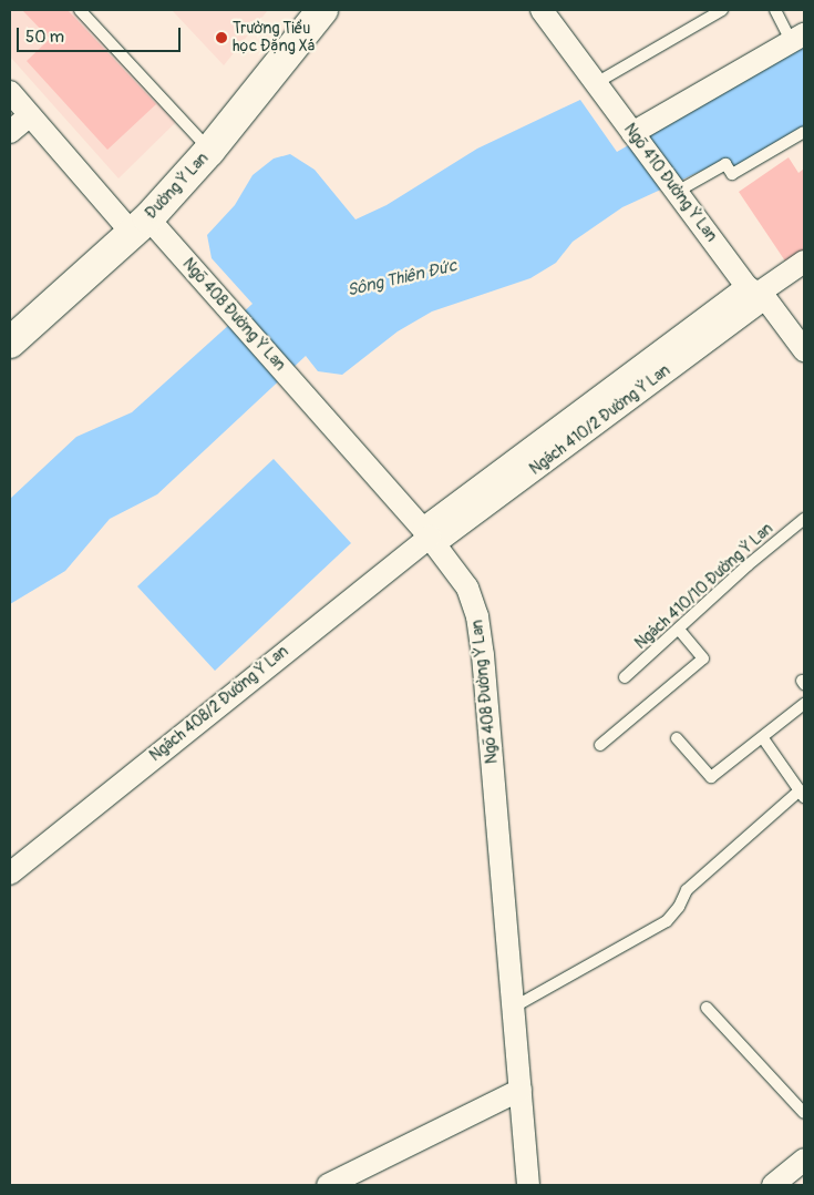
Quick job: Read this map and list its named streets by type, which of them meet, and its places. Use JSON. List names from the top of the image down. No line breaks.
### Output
{"streets":{"main road":["Đường Ỷ Lan"],"street":["Ngõ 410 Đường Ỷ Lan","Ngõ 408 Đường Ỷ Lan","Ngách 410/2 Đường Ỷ Lan","Ngách 408/2 Đường Ỷ Lan"],"lane":["Ngách 410/10 Đường Ỷ Lan"]},"crossings":[["Ngõ 410 Đường Ỷ Lan","Ngách 410/2 Đường Ỷ Lan"],["Đường Ỷ Lan","Ngõ 408 Đường Ỷ Lan"],["Ngõ 408 Đường Ỷ Lan","Ngách 410/2 Đường Ỷ Lan"],["Ngõ 408 Đường Ỷ Lan","Ngách 408/2 Đường Ỷ Lan"],["Ngách 410/2 Đường Ỷ Lan","Ngách 408/2 Đường Ỷ Lan"]],"water":["Sông Thiên Đức"],"places":["Trường Tiểu học Đặng Xá"],"scale_bar":"50 m"}
